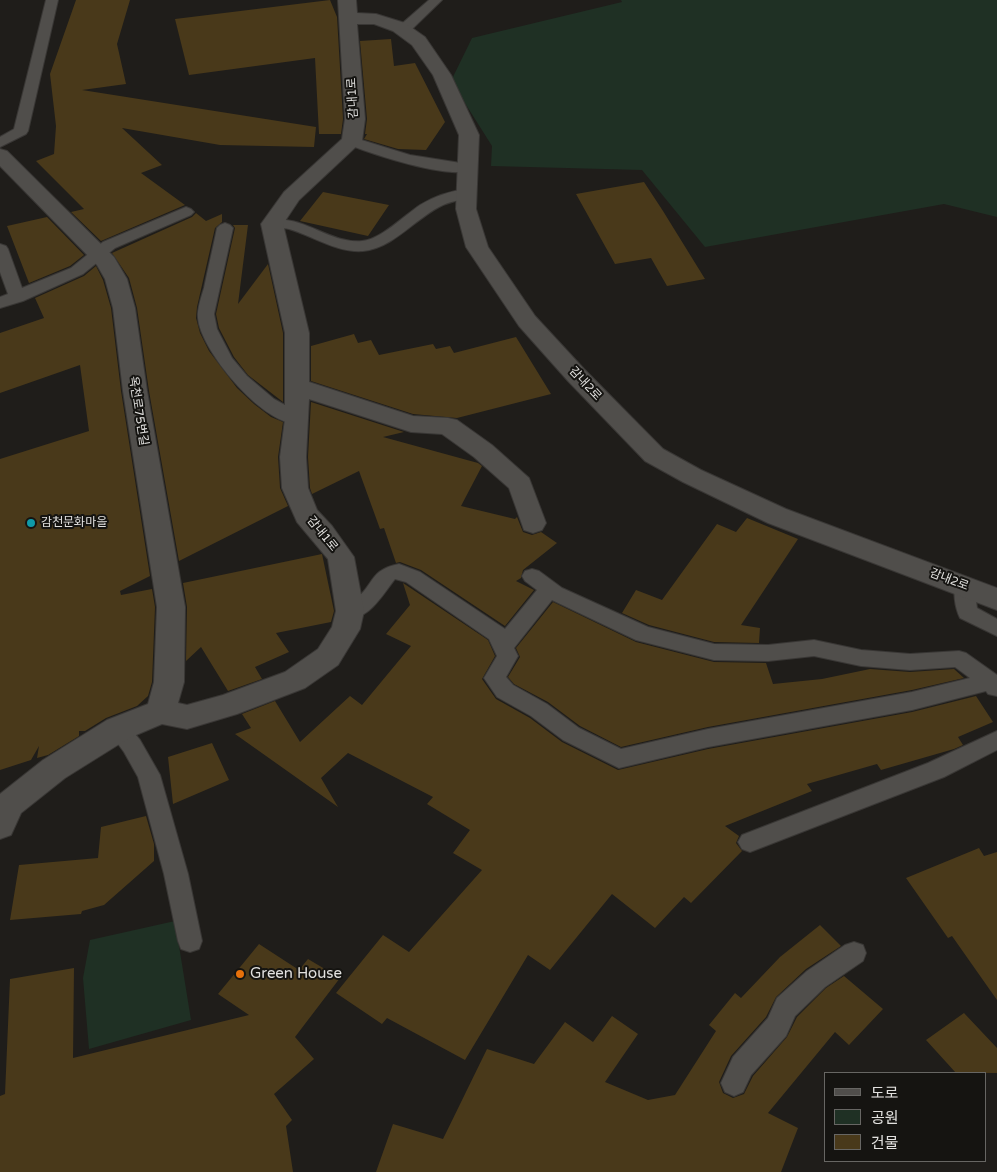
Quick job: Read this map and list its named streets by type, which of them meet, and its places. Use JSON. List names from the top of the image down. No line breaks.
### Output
{"streets":{"street":["감내1로","감내2로","옥천로75번길"]},"crossings":[["감내1로","감내2로"],["감내1로","옥천로75번길"]],"places":["감천문화마을","Green House"],"legend":["도로","공원","건물"]}
